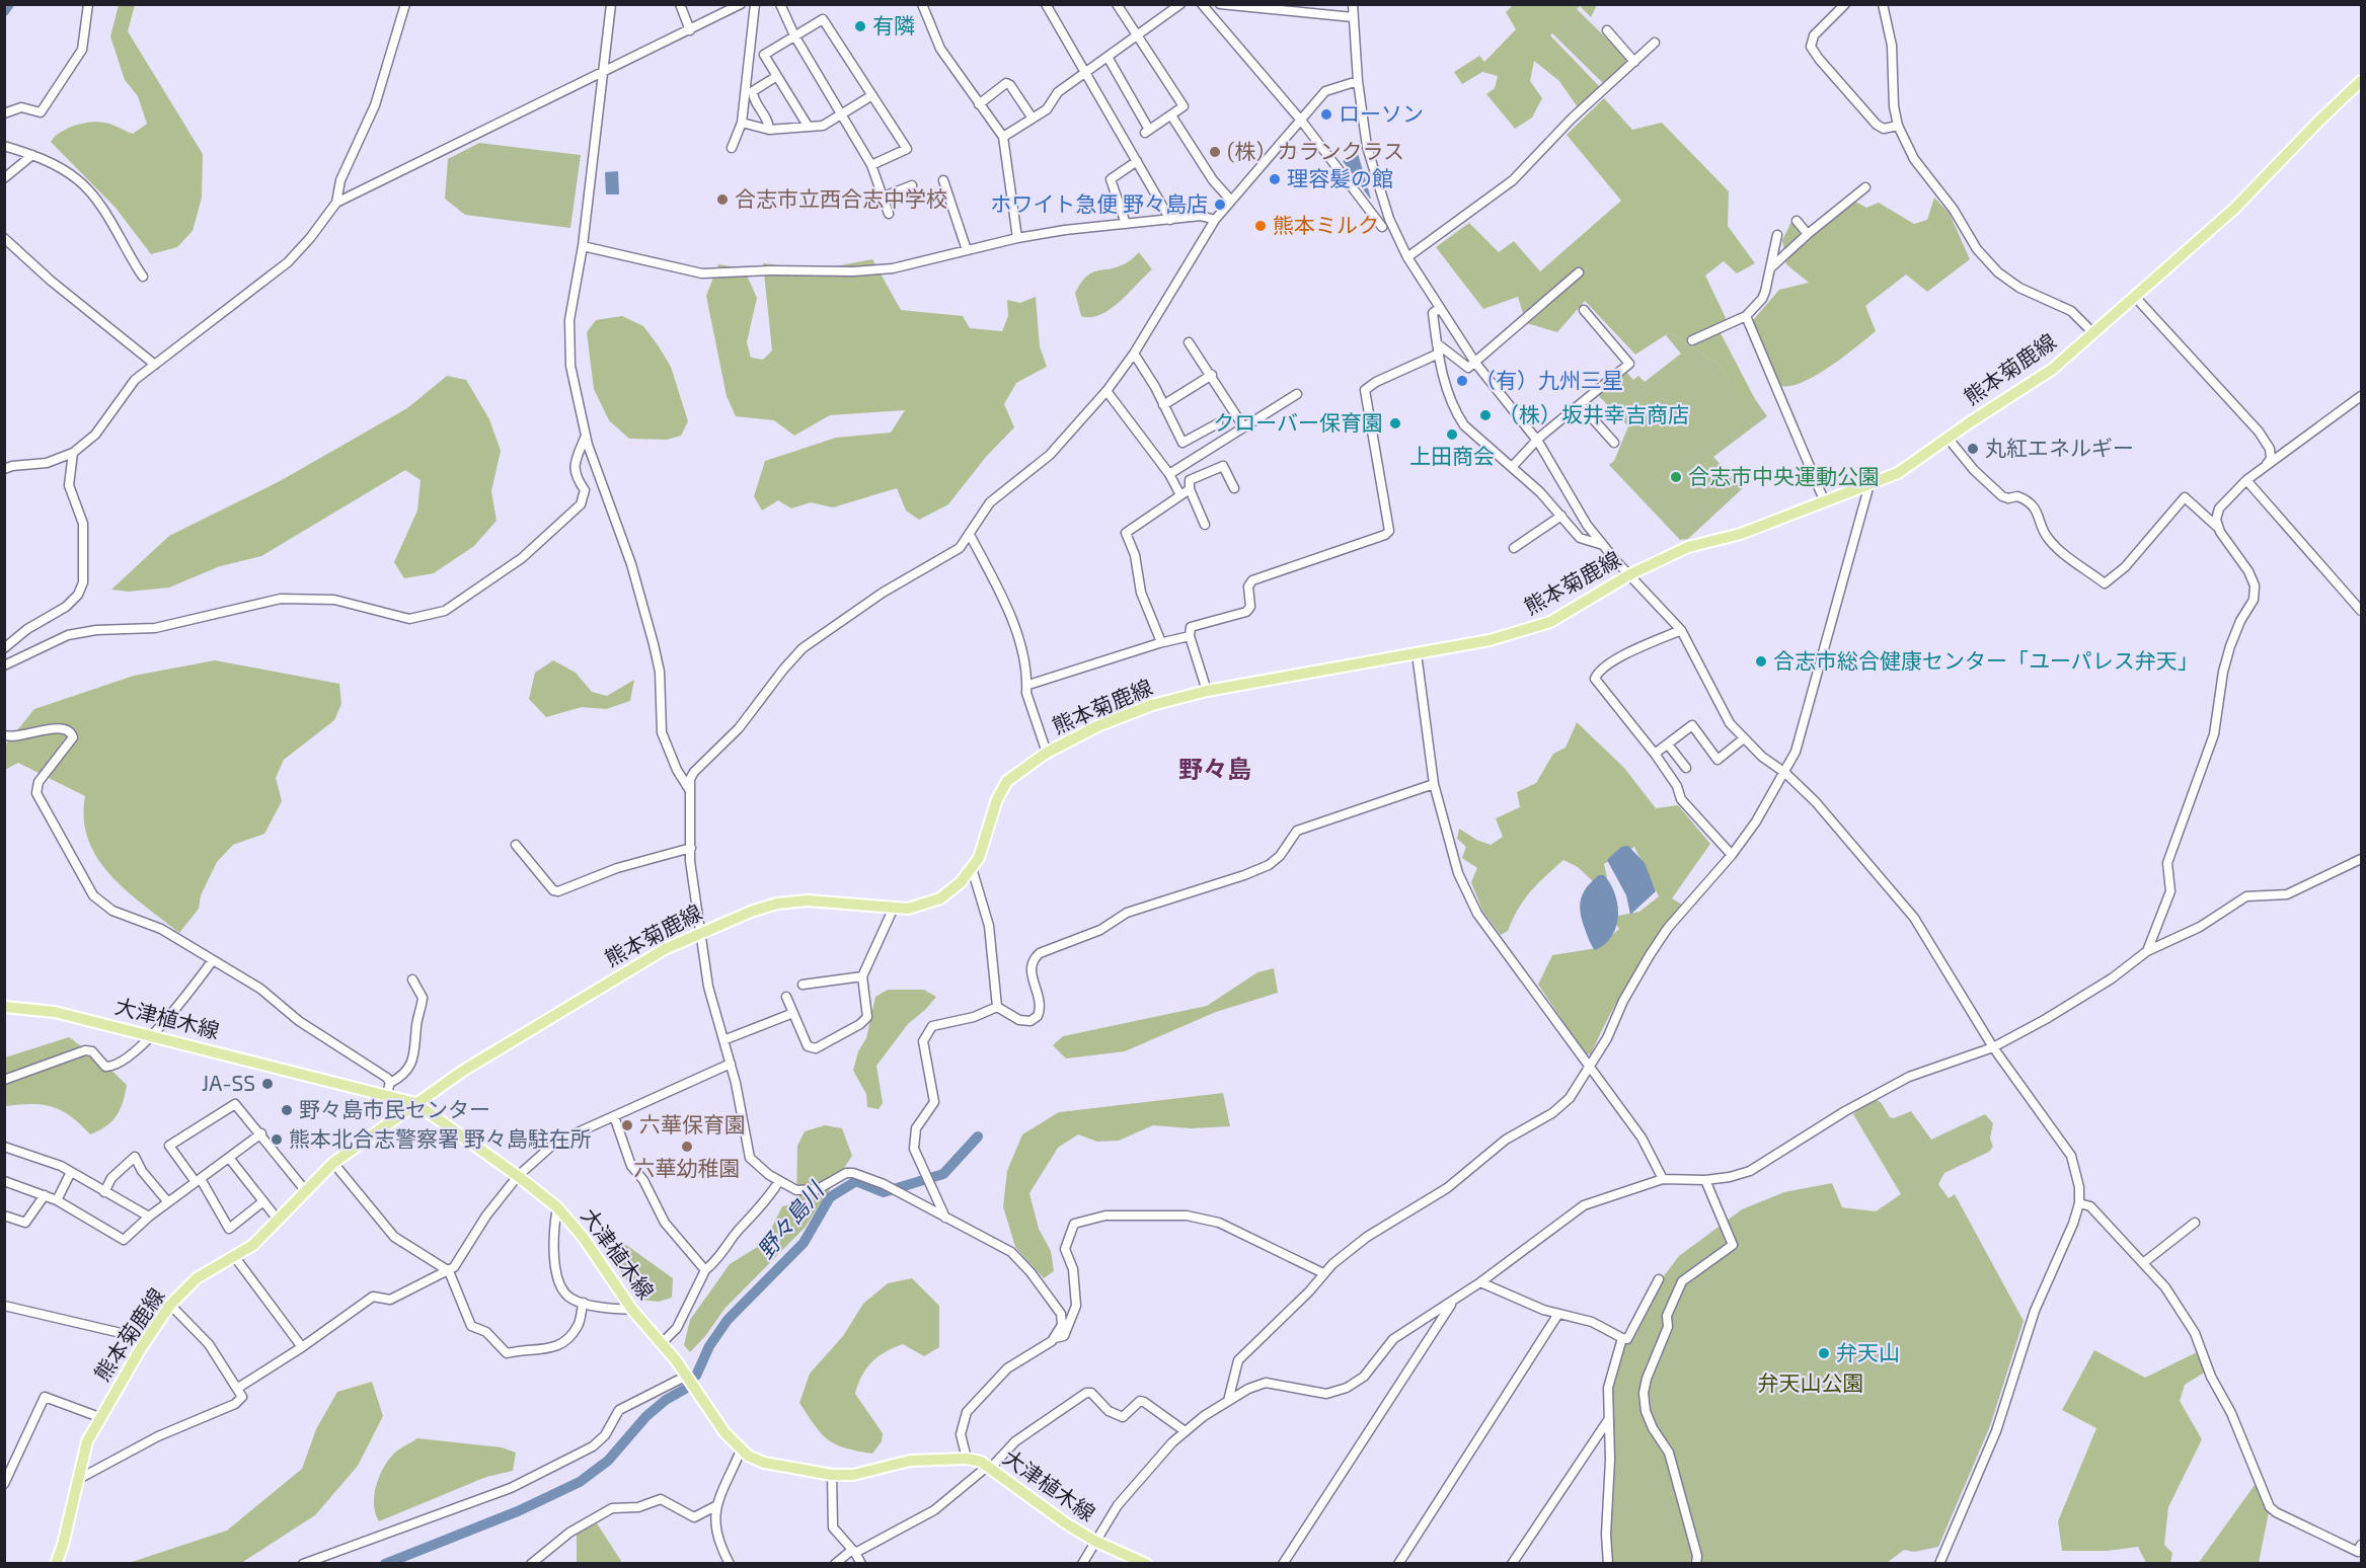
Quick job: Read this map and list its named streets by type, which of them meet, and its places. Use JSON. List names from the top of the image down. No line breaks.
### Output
{"streets":{"main road":["熊本菊鹿線","大津植木線"]},"crossings":[["熊本菊鹿線","大津植木線"]],"districts":["野々島"],"water":["野々島川"],"parks":["弁天山公園"],"places":["有隣","ローソン","(株）カランクラス","理容髪の館","合志市立西合志中学校","ホワイト急便 野々島店","熊本ミルク","（有）九州三星","（株）坂井幸吉商店","クローバー保育園","上田商会","丸紅エネルギー","合志市中央運動公園","合志市総合健康センター「ユーパレス弁天」","JA-SS","野々島市民センター","六華保育園","熊本北合志警察署 野々島駐在所","六華幼稚園","弁天山"]}
